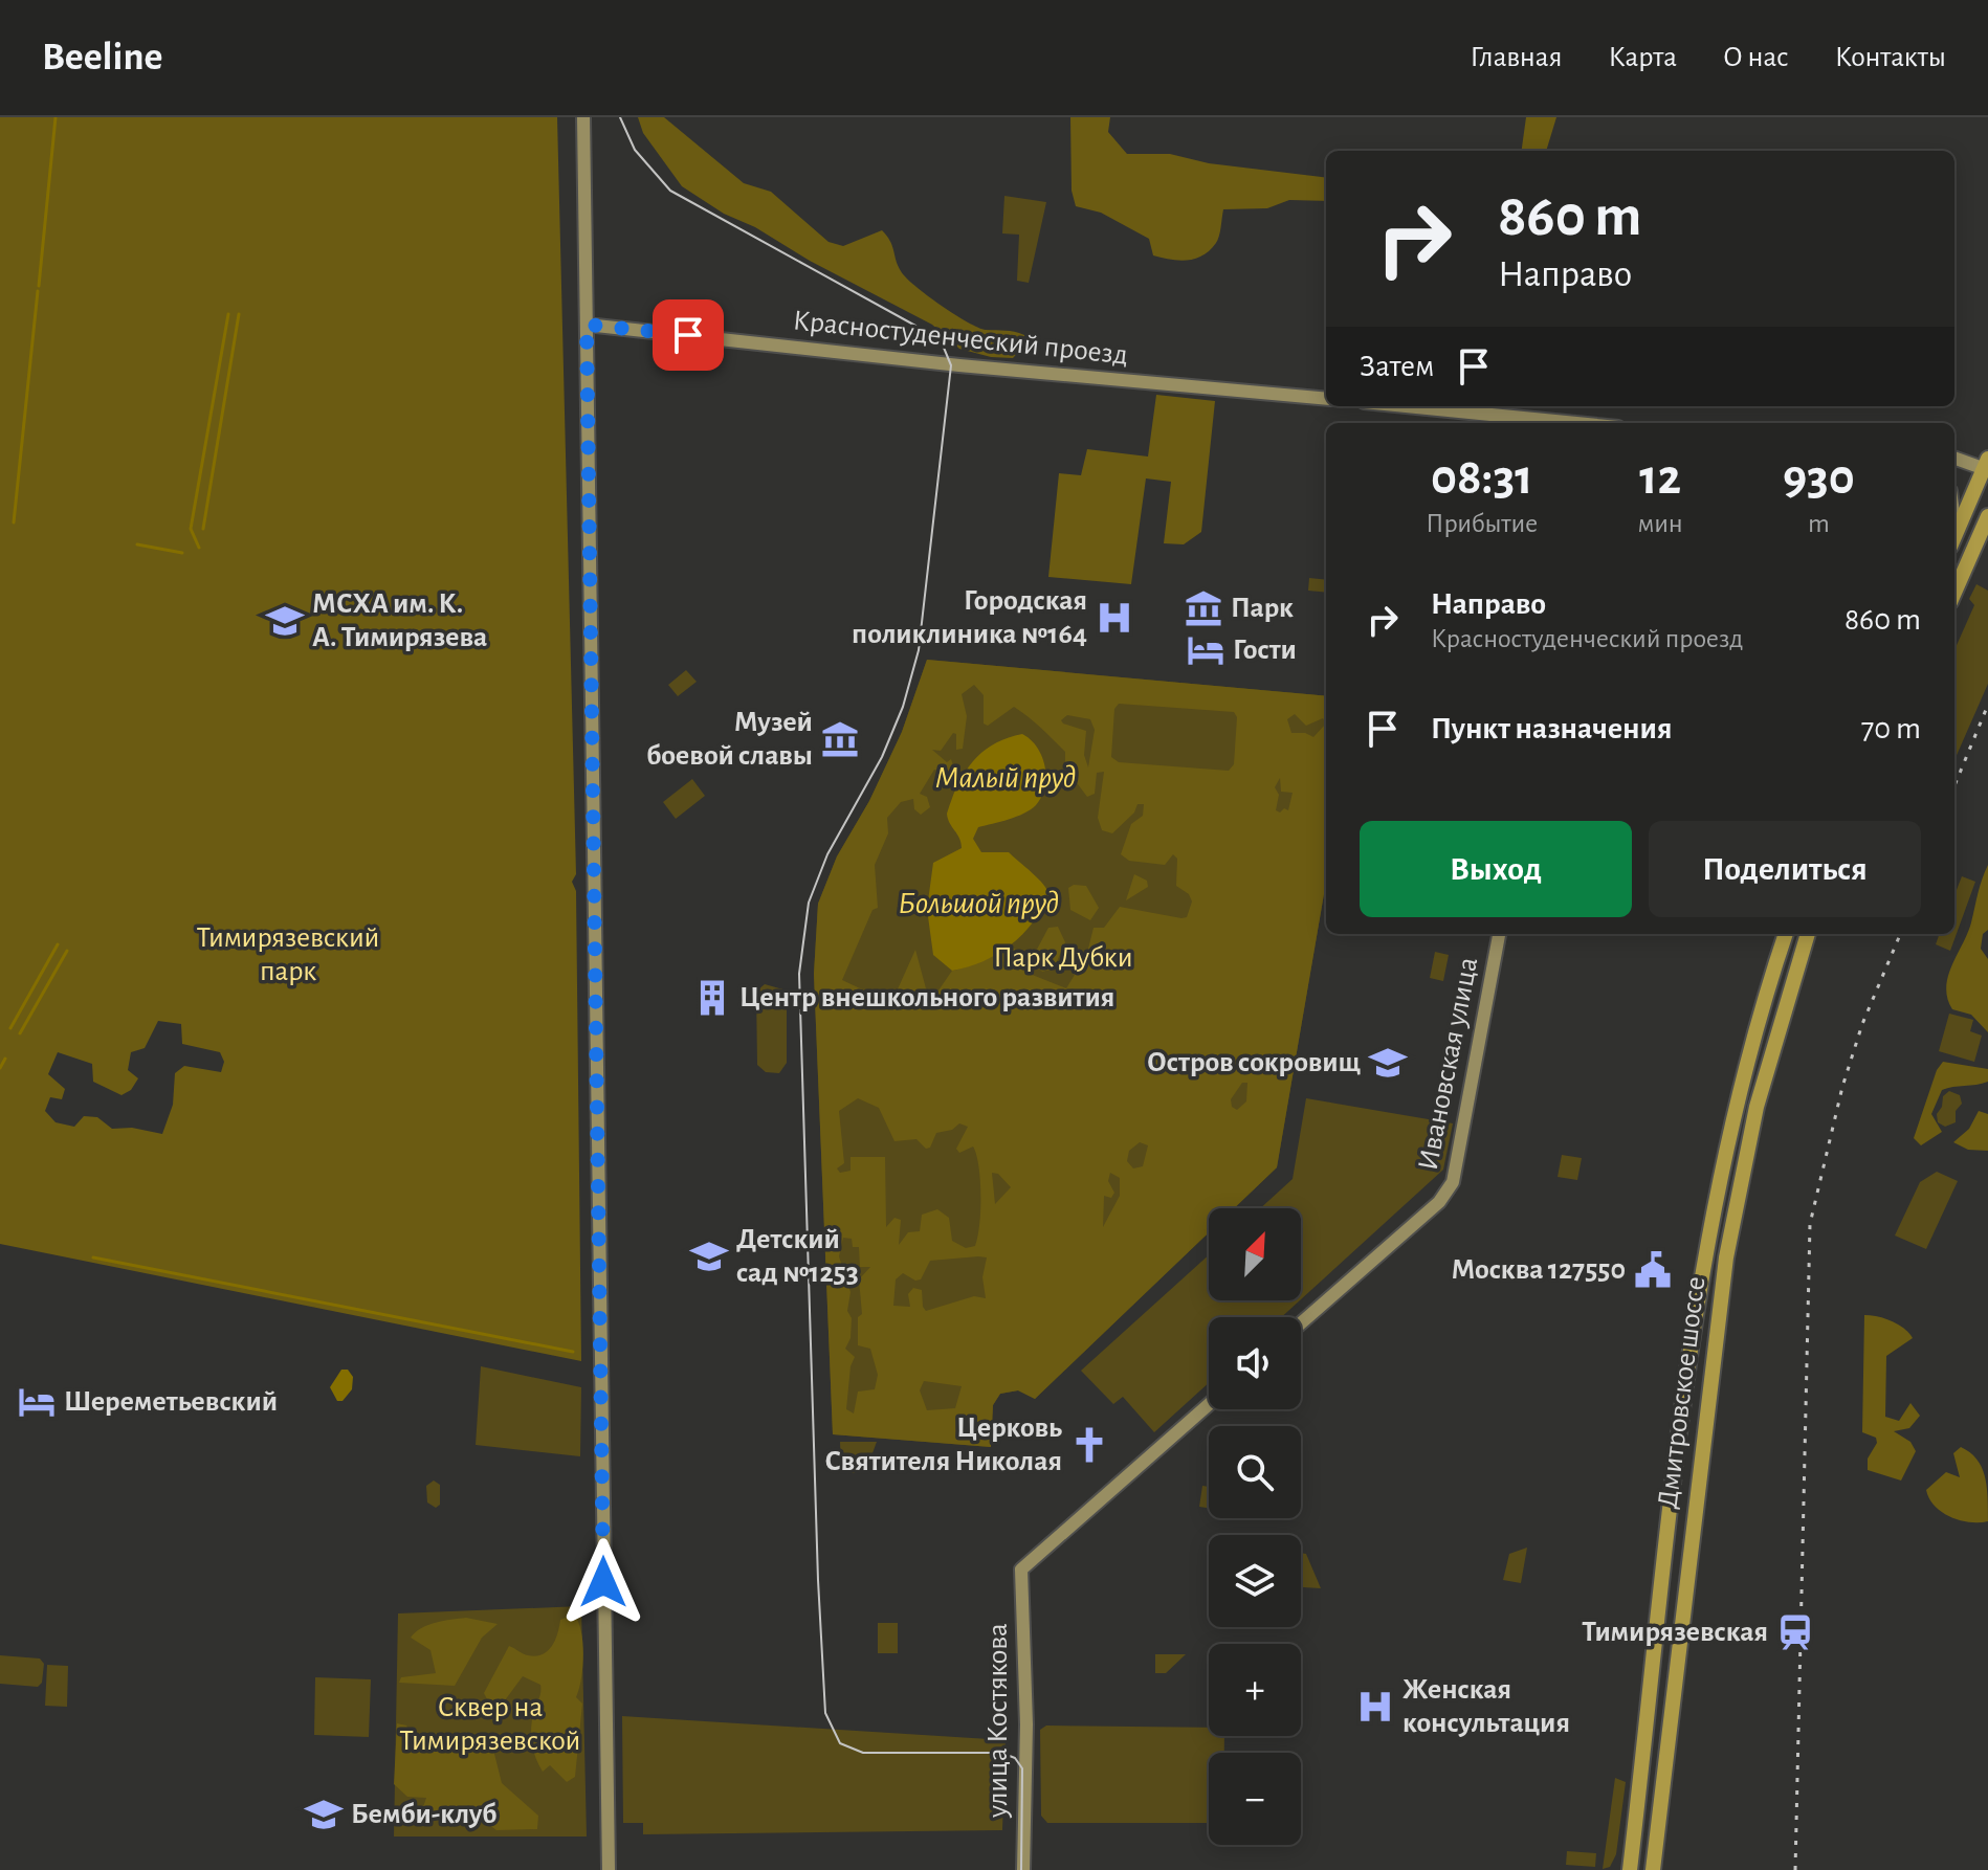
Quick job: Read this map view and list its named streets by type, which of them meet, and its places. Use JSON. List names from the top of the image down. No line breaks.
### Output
{"streets":{"main road":["Дмитровское шоссе"],"street":["Красностуденческий проезд","Ивановская улица","улица Костякова"]},"water":["Малый пруд","Большой пруд"],"parks":["Тимирязевский парк","Парк Дубки","Сквер на Тимирязевской"],"places":{"museum":["Парк","Музей боевой славы"],"hospital":["Городская поликлиника №164","Женская консультация"],"school or university":["МСХА им. К. А. Тимирязева","Остров сокровищ","Детский сад №1253","Бемби-клуб"],"hotel":["Гости","Шереметьевский"],"building":["Центр внешкольного развития"],"public building":["Москва 127550"],"church":["Церковь Святителя Николая"],"station":["Тимирязевская"]},"north":"top right","page":{"header":"Beeline","nav":["Главная","Карта","О нас","Контакты"],"turn":["860 m","Направо"],"then":"Затем","eta":["08:31","Прибытие","12","мин","930","m"],"list":[{"name":"Направо","note":"Красностуденческий проезд","value":"860 m"},{"name":"Пункт назначения","value":"70 m"}],"buttons":["Выход","Поделиться"],"map_buttons":["+","−"]}}
